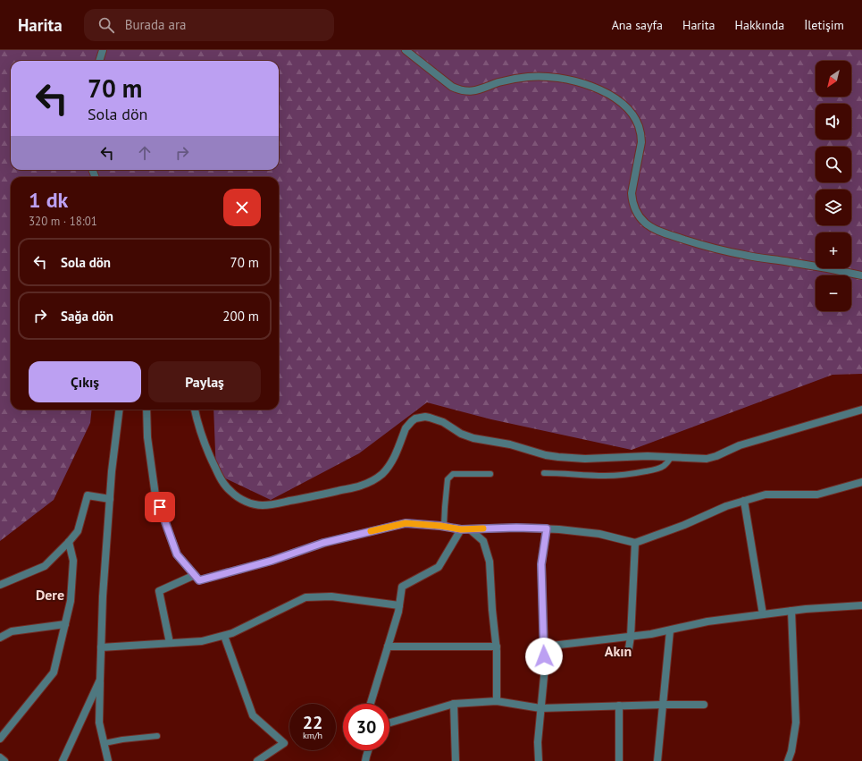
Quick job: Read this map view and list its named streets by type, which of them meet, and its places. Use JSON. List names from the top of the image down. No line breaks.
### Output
{"districts":["Dere","Akın"],"north":"bottom left","page":{"header":"Harita","search":"Burada ara","nav":["Ana sayfa","Harita","Hakkında","İletişim"],"map_buttons":["+","−"],"turn":["70 m","Sola dön"],"heading":["1 dk","320 m · 18:01"],"list":[{"name":"Sola dön","value":"70 m"},{"name":"Sağa dön","value":"200 m"}],"buttons":["Çıkış","Paylaş"],"speed":"22 km/h","limit":"30"}}
